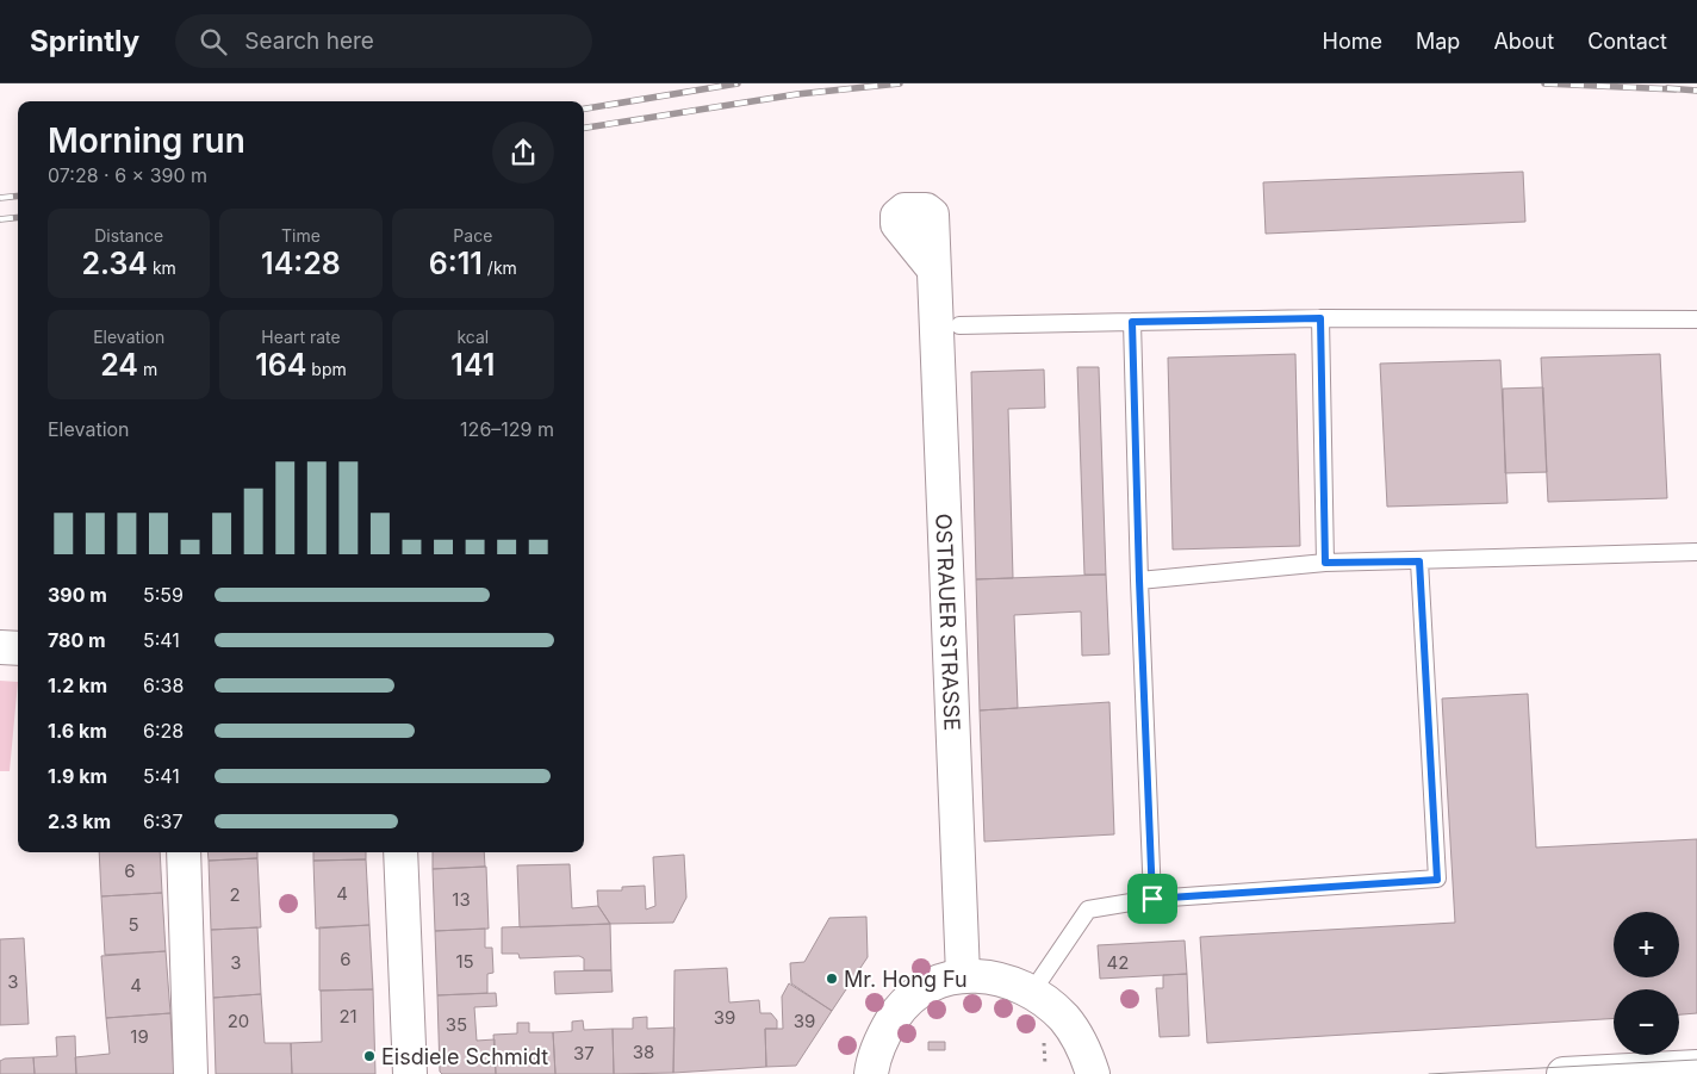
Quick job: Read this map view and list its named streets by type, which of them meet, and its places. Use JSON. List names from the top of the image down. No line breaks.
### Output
{"streets":{"street":["OSTRAUER STRASSE"]},"places":["Mr. Hong Fu","Eisdiele Schmidt"],"house_numbers":["6","4","2","13","5","6","15","3","42","3","4","21","39","20","39","35","19","38","37"],"page":{"header":"Sprintly","search":"Search here","nav":["Home","Map","About","Contact"],"heading":["Morning run","07:28 · 6 × 390 m"],"stats":[["Distance","2.34 km"],["Time","14:28"],["Pace","6:11 /km"],["Elevation","24 m"],["Heart rate","164 bpm"],["kcal","141"]],"chart":["Elevation","126–129 m"],"list":[{"name":"390 m","note":"5:59"},{"name":"780 m","note":"5:41"},{"name":"1.2 km","note":"6:38"},{"name":"1.6 km","note":"6:28"},{"name":"1.9 km","note":"5:41"},{"name":"2.3 km","note":"6:37"}],"map_buttons":["+","−"]}}
